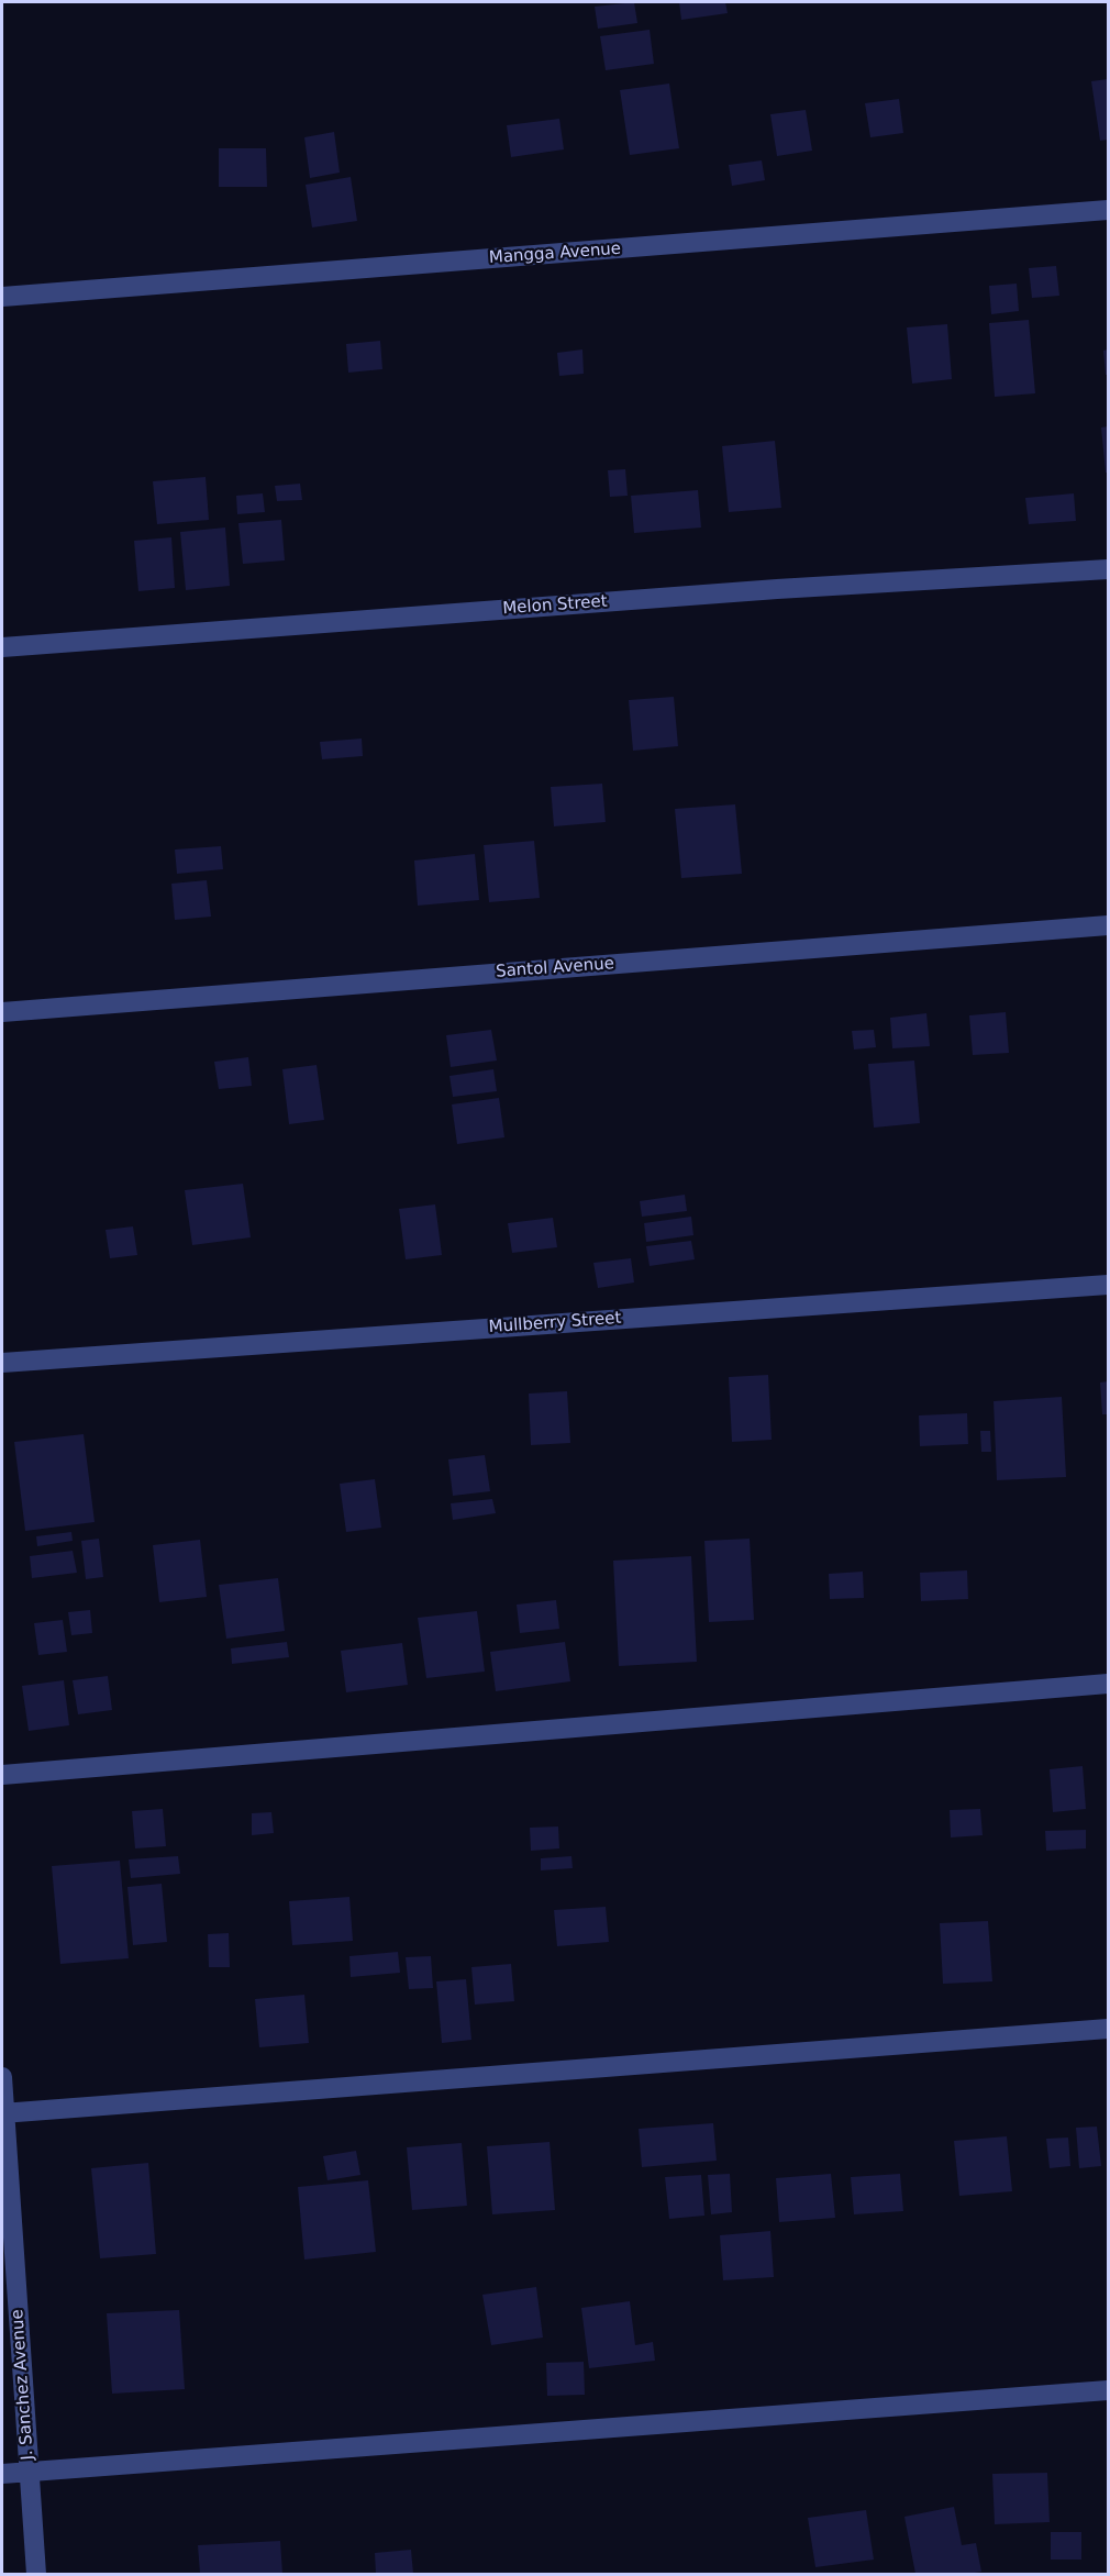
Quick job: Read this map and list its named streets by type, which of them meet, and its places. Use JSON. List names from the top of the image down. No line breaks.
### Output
{"streets":{"street":["Mangga Avenue","Melon Street","Santol Avenue","Mullberry Street","J. Sanchez Avenue"]}}
